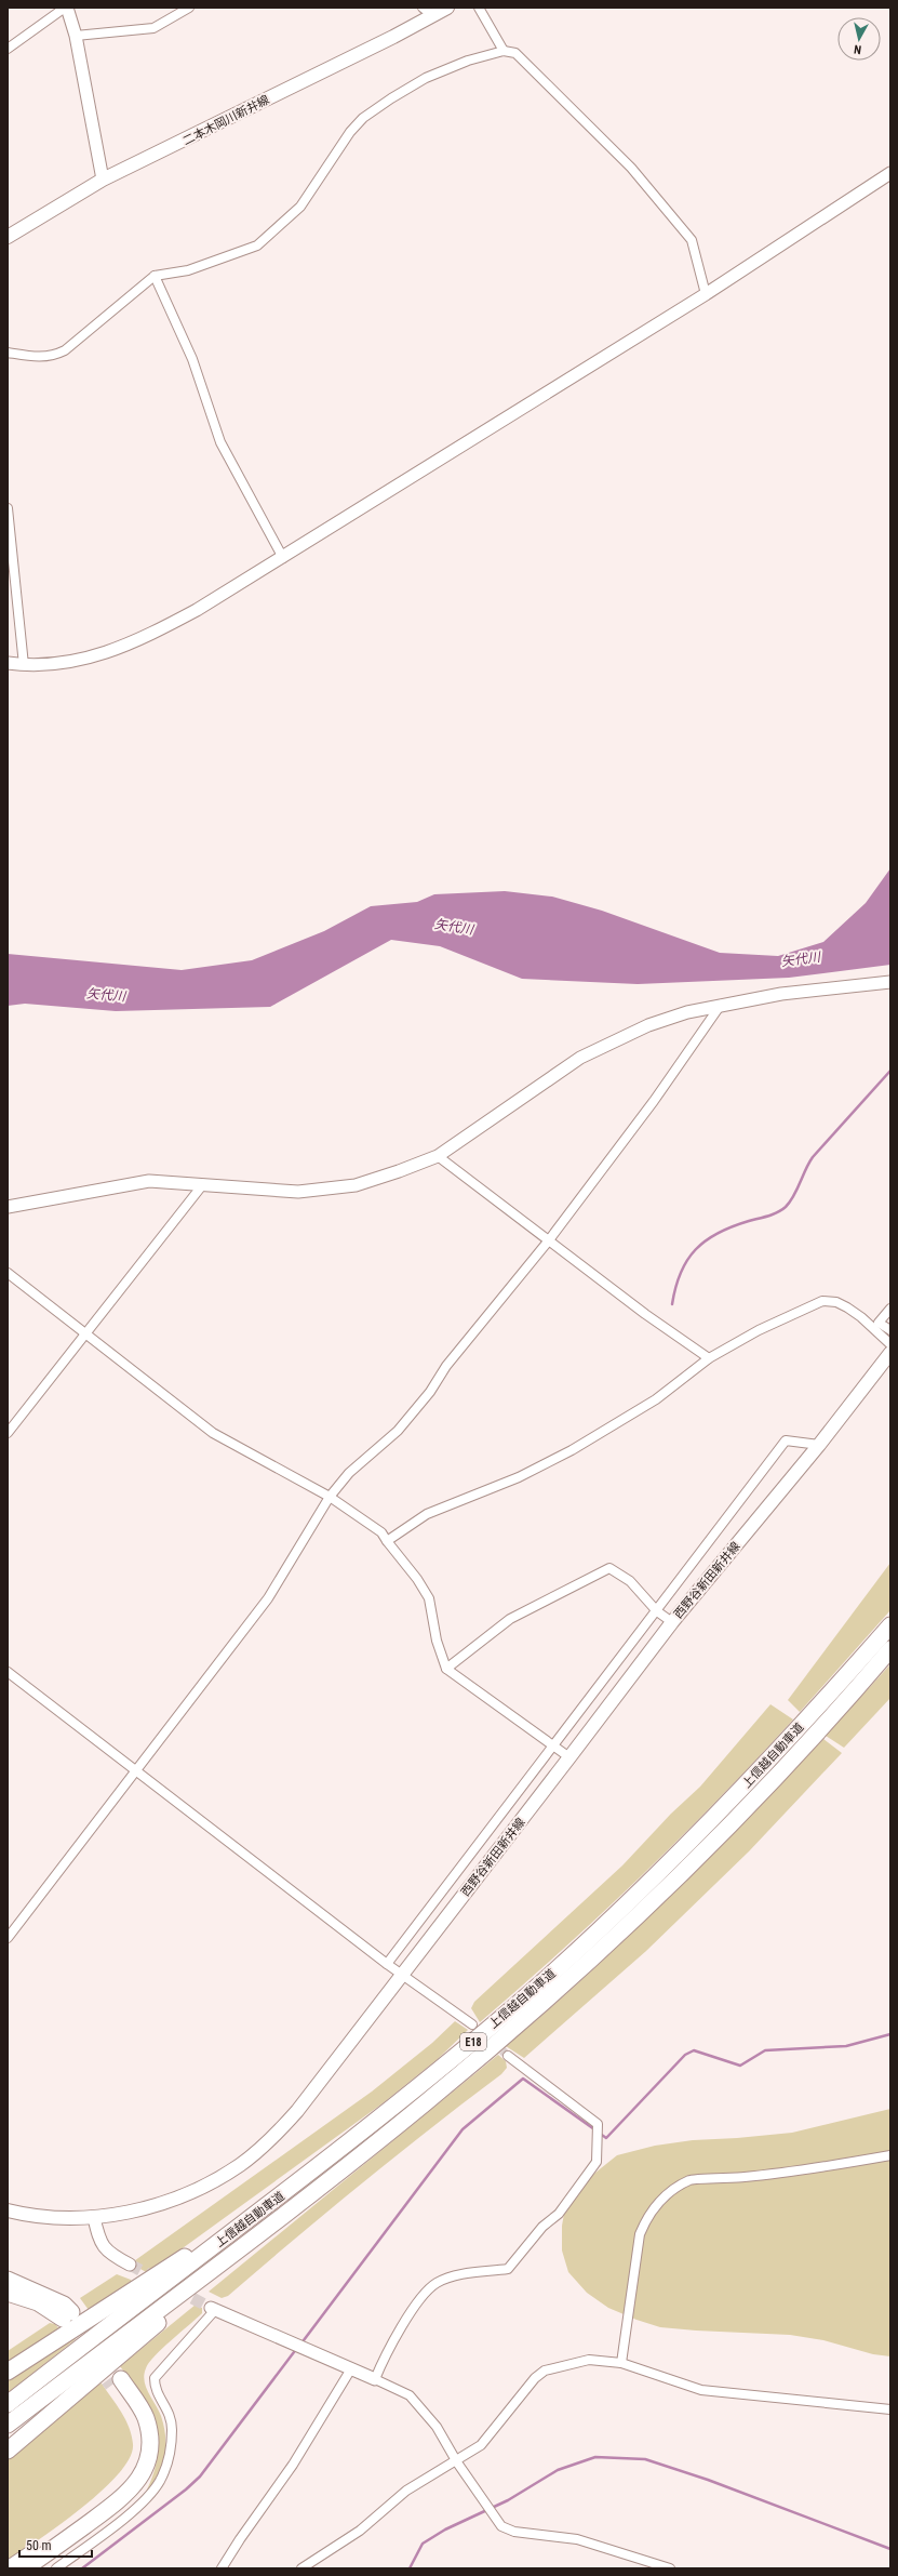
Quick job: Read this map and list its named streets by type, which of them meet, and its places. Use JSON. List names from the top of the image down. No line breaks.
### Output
{"streets":{"highway":["上信越自動車道","E18"],"main road":["二本木岡川新井線","西野谷新田新井線"]},"water":["矢代川"],"scale_bar":"50 m","north":"bottom"}
